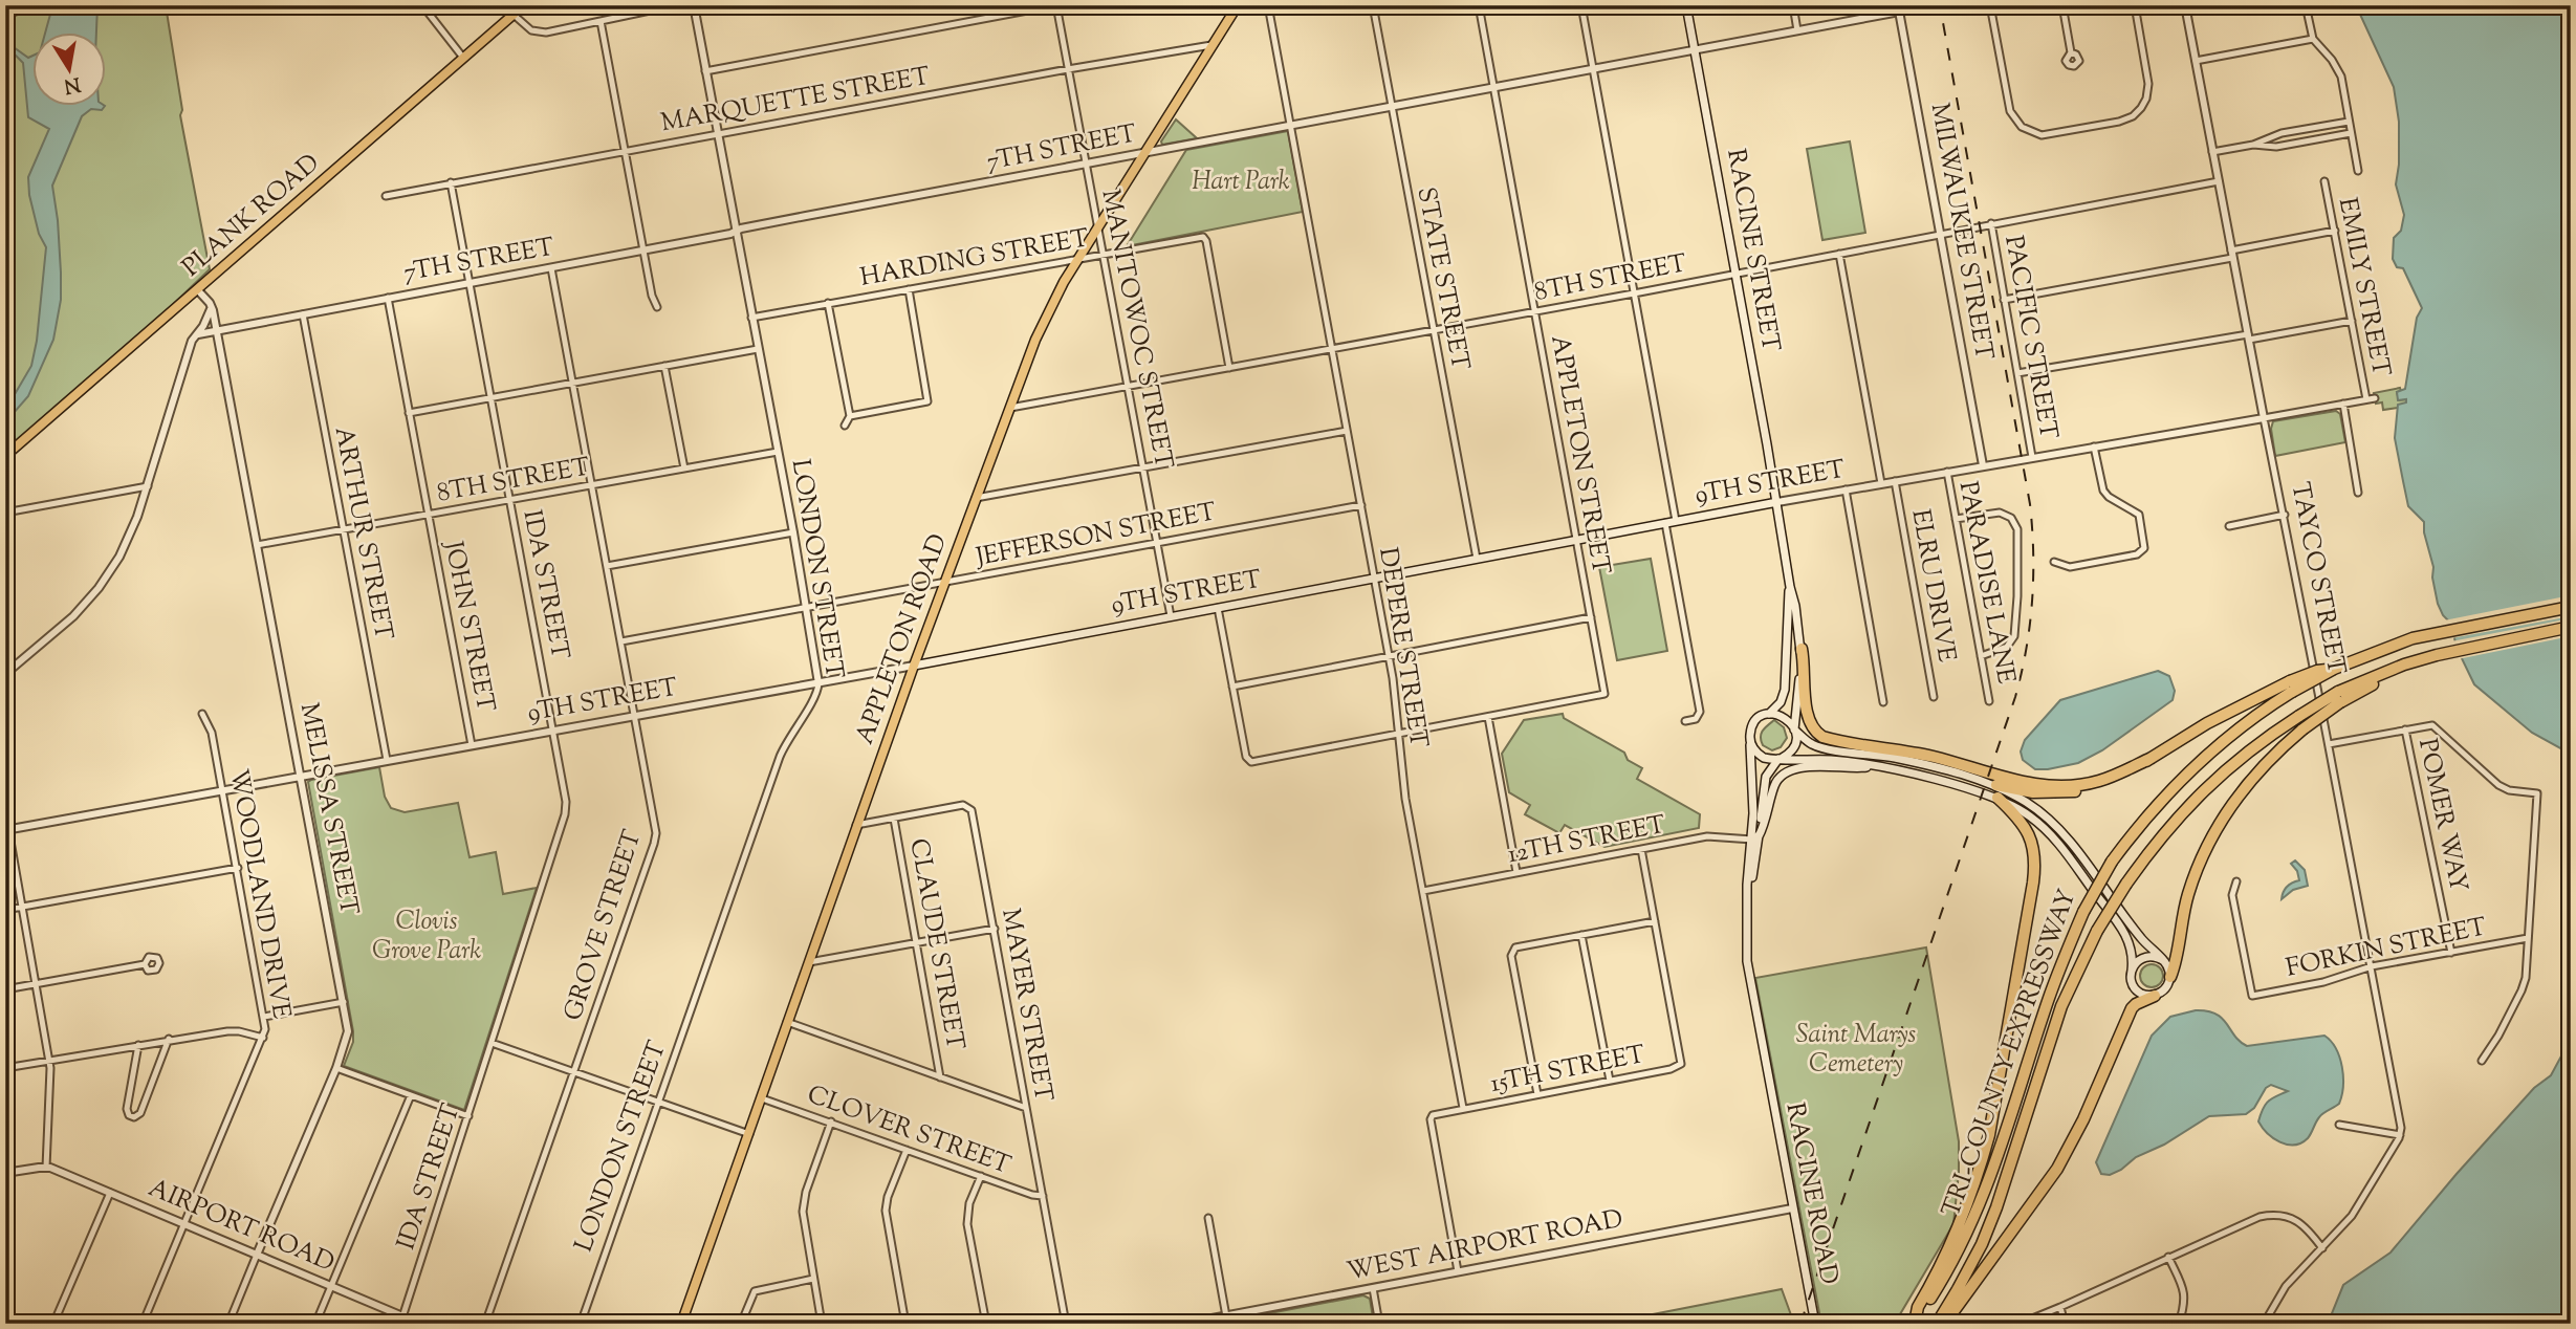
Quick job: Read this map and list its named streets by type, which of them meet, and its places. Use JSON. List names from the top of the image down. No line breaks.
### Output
{"streets":{"highway":["TRI-COUNTY EXPRESSWAY"],"main road":["PLANK ROAD","RACINE STREET","9TH STREET","APPLETON ROAD","RACINE ROAD"],"street":["MARQUETTE STREET","7TH STREET","MILWAUKEE STREET","HARDING STREET","STATE STREET","8TH STREET","EMILY STREET","MANITOWOC STREET","PACIFIC STREET","APPLETON STREET","ARTHUR STREET","JEFFERSON STREET","LONDON STREET","TAYCO STREET","PARADISE LANE","IDA STREET","ELRU DRIVE","JOHN STREET","DEPERE STREET","MELISSA STREET","POMER WAY","12TH STREET","WOODLAND DRIVE","GROVE STREET","CLAUDE STREET","FORKIN STREET","MAYER STREET","15TH STREET","CLOVER STREET","AIRPORT ROAD","WEST AIRPORT ROAD"]},"crossings":[["MARQUETTE STREET","MANITOWOC STREET"],["MARQUETTE STREET","LONDON STREET"],["MARQUETTE STREET","IDA STREET"],["MARQUETTE STREET","APPLETON ROAD"],["7TH STREET","MILWAUKEE STREET"],["7TH STREET","RACINE STREET"],["7TH STREET","STATE STREET"],["7TH STREET","MANITOWOC STREET"],["7TH STREET","APPLETON STREET"],["7TH STREET","ARTHUR STREET"],["7TH STREET","LONDON STREET"],["7TH STREET","IDA STREET"],["7TH STREET","JOHN STREET"],["7TH STREET","APPLETON ROAD"],["7TH STREET","DEPERE STREET"],["7TH STREET","MELISSA STREET"],["7TH STREET","GROVE STREET"],["PLANK ROAD","MELISSA STREET"],["MILWAUKEE STREET","8TH STREET"],["MILWAUKEE STREET","9TH STREET"],["RACINE STREET","8TH STREET"],["RACINE STREET","9TH STREET"],["HARDING STREET","8TH STREET"],["HARDING STREET","MANITOWOC STREET"],["HARDING STREET","LONDON STREET"],["HARDING STREET","APPLETON ROAD"],["STATE STREET","8TH STREET"],["STATE STREET","9TH STREET"],["8TH STREET","MANITOWOC STREET"],["8TH STREET","PACIFIC STREET"],["8TH STREET","APPLETON STREET"],["8TH STREET","ARTHUR STREET"],["8TH STREET","LONDON STREET"],["8TH STREET","TAYCO STREET"],["8TH STREET","IDA STREET"],["8TH STREET","JOHN STREET"],["8TH STREET","APPLETON ROAD"],["8TH STREET","DEPERE STREET"],["8TH STREET","MELISSA STREET"],["8TH STREET","GROVE STREET"],["EMILY STREET","9TH STREET"],["MANITOWOC STREET","9TH STREET"],["MANITOWOC STREET","JEFFERSON STREET"],["MANITOWOC STREET","APPLETON ROAD"],["PACIFIC STREET","9TH STREET"],["APPLETON STREET","9TH STREET"],["9TH STREET","ARTHUR STREET"],["9TH STREET","LONDON STREET"],["9TH STREET","TAYCO STREET"],["9TH STREET","PARADISE LANE"],["9TH STREET","IDA STREET"],["9TH STREET","ELRU DRIVE"],["9TH STREET","JOHN STREET"],["9TH STREET","APPLETON ROAD"],["9TH STREET","DEPERE STREET"],["9TH STREET","MELISSA STREET"],["9TH STREET","WOODLAND DRIVE"],["9TH STREET","GROVE STREET"],["JEFFERSON STREET","LONDON STREET"],["JEFFERSON STREET","APPLETON ROAD"],["JEFFERSON STREET","DEPERE STREET"],["JEFFERSON STREET","GROVE STREET"],["TAYCO STREET","FORKIN STREET"],["IDA STREET","AIRPORT ROAD"],["APPLETON ROAD","MAYER STREET"],["APPLETON ROAD","CLOVER STREET"],["DEPERE STREET","12TH STREET"],["DEPERE STREET","15TH STREET"],["MELISSA STREET","AIRPORT ROAD"],["POMER WAY","FORKIN STREET"],["12TH STREET","RACINE ROAD"],["WOODLAND DRIVE","AIRPORT ROAD"],["CLAUDE STREET","MAYER STREET"],["MAYER STREET","CLOVER STREET"],["RACINE ROAD","WEST AIRPORT ROAD"]],"parks":["Hart Park","Clovis Grove Park","Saint Marys Cemetery"],"north":"bottom"}
